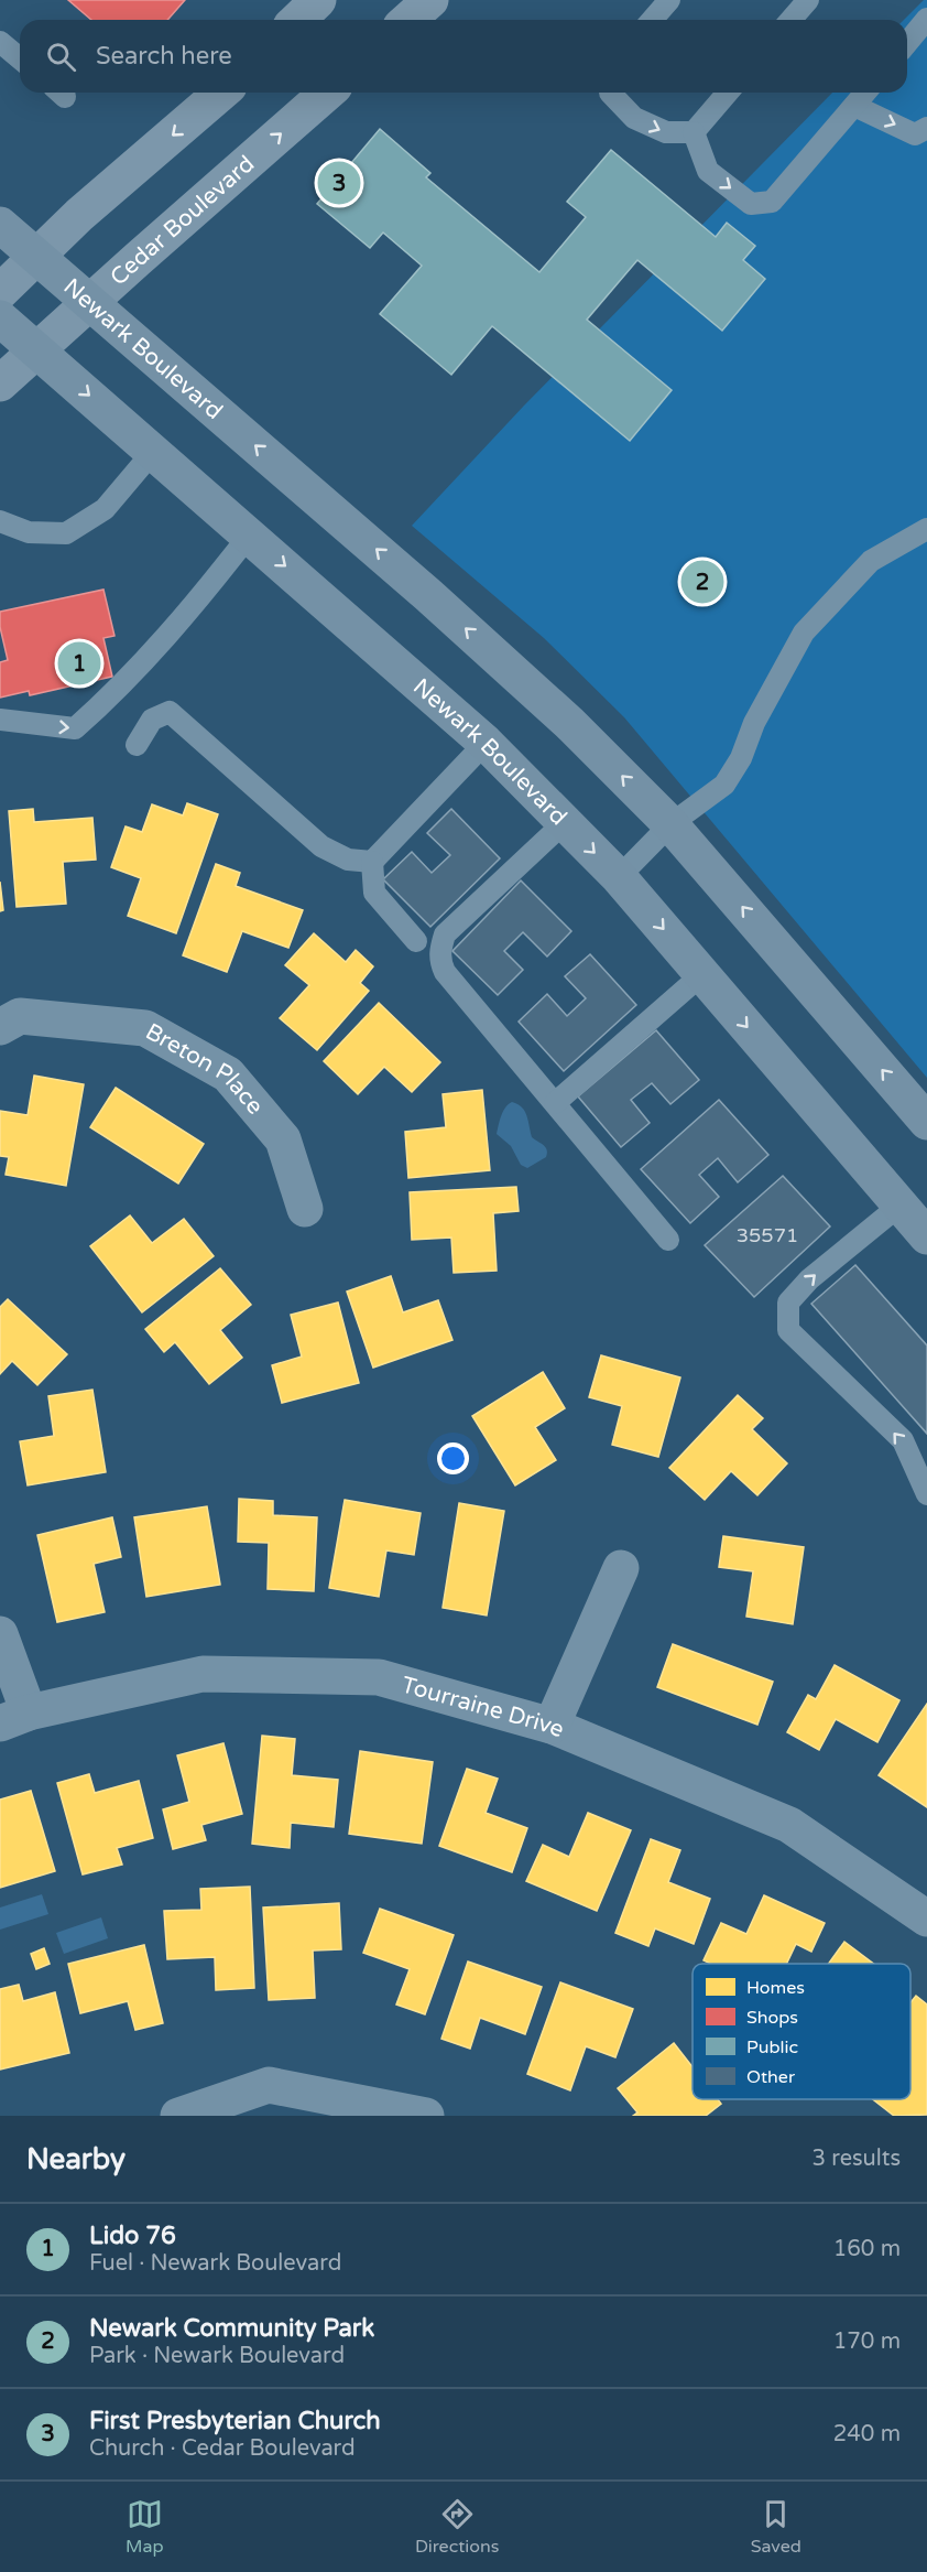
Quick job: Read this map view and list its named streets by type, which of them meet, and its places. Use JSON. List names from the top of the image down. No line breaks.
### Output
{"streets":{"main road":["Cedar Boulevard","Newark Boulevard"],"street":["Breton Place","Tourraine Drive"]},"crossings":[["Cedar Boulevard","Newark Boulevard"]],"house_numbers":["35571"],"legend":["Homes","Shops","Public","Other"],"page":{"search":"Search here","pins":["3","2","1"],"heading":["Nearby","3 results"],"list":[{"mark":"1","name":"Lido 76","note":"Fuel · Newark Boulevard","value":"160 m"},{"mark":"2","name":"Newark Community Park","note":"Park · Newark Boulevard","value":"170 m"},{"mark":"3","name":"First Presbyterian Church","note":"Church · Cedar Boulevard","value":"240 m"}],"nav":["Map","Directions","Saved"]}}
